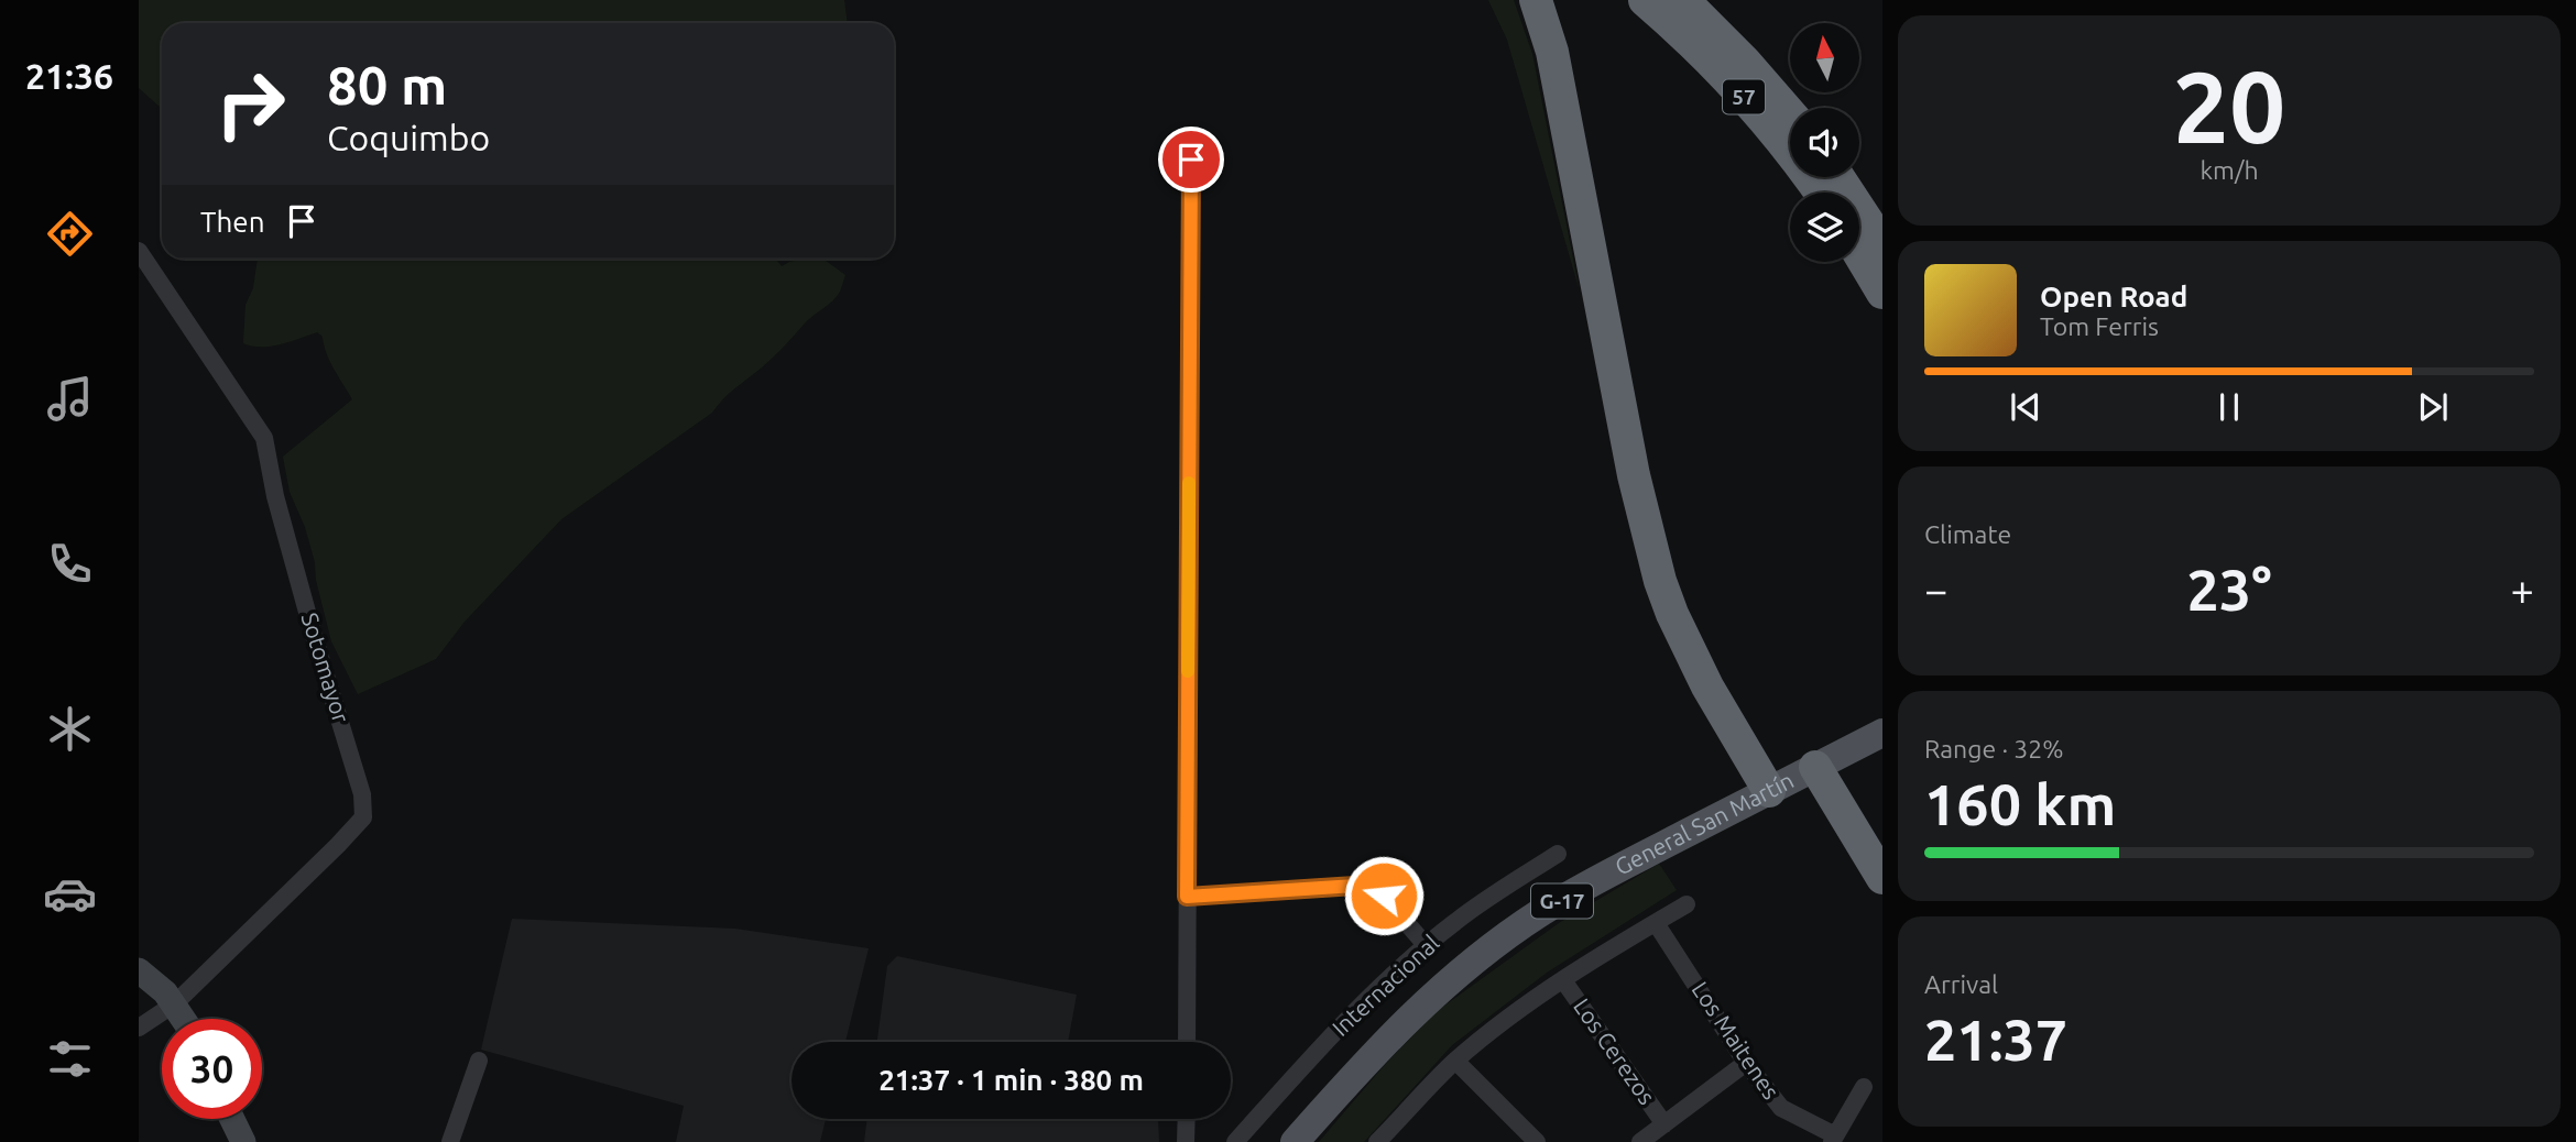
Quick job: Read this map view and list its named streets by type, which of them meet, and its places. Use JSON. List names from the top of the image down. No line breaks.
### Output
{"streets":{"highway":["57"],"main road":["General San Martín","G-17"],"street":["Sotomayor","Internacional","Los Maitenes","Los Cerezos"]},"north":"top","page":{"tabs":"21:36","tile":[["20","km/h"],"Climate",["Range · 32%","160 km"],["Arrival","21:37"]],"turn":["80 m","Coquimbo"],"then":"Then","song":["Open Road","Tom Ferris"],"heat":["−","23°","+"],"limit":"30","trip":"21:37 · 1 min · 380 m"}}
